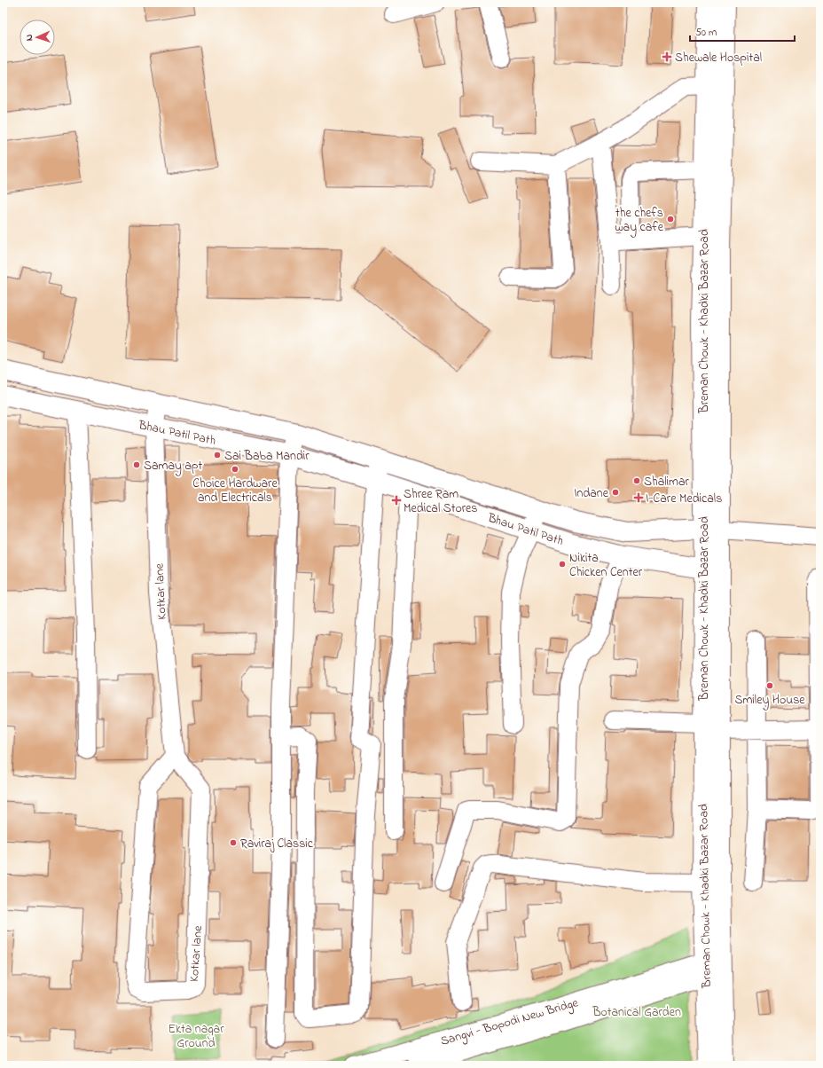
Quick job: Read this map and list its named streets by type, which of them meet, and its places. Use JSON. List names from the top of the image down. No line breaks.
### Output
{"streets":{"main road":["Breman Chowk - Khadki Bazar Road","Bhau Patil Path"],"street":["Kotkar lane","Sangvi - Bopodi New Bridge"]},"crossings":[["Breman Chowk - Khadki Bazar Road","Bhau Patil Path"],["Breman Chowk - Khadki Bazar Road","Sangvi - Bopodi New Bridge"],["Bhau Patil Path","Kotkar lane"]],"parks":["Botanical Garden","Ekta nagar Ground"],"places":{"health":["Shewale Hospital","I-Care Medicals","Shree Ram Medical Stores"],"other":["the chefs way cafe","Sai Baba Mandir","Samay apt","Choice Hardware and Electricals","Shalimar","Indane","Nikita Chicken Center","Smiley House","Raviraj Classic"]},"scale_bar":"50 m","north":"left"}
